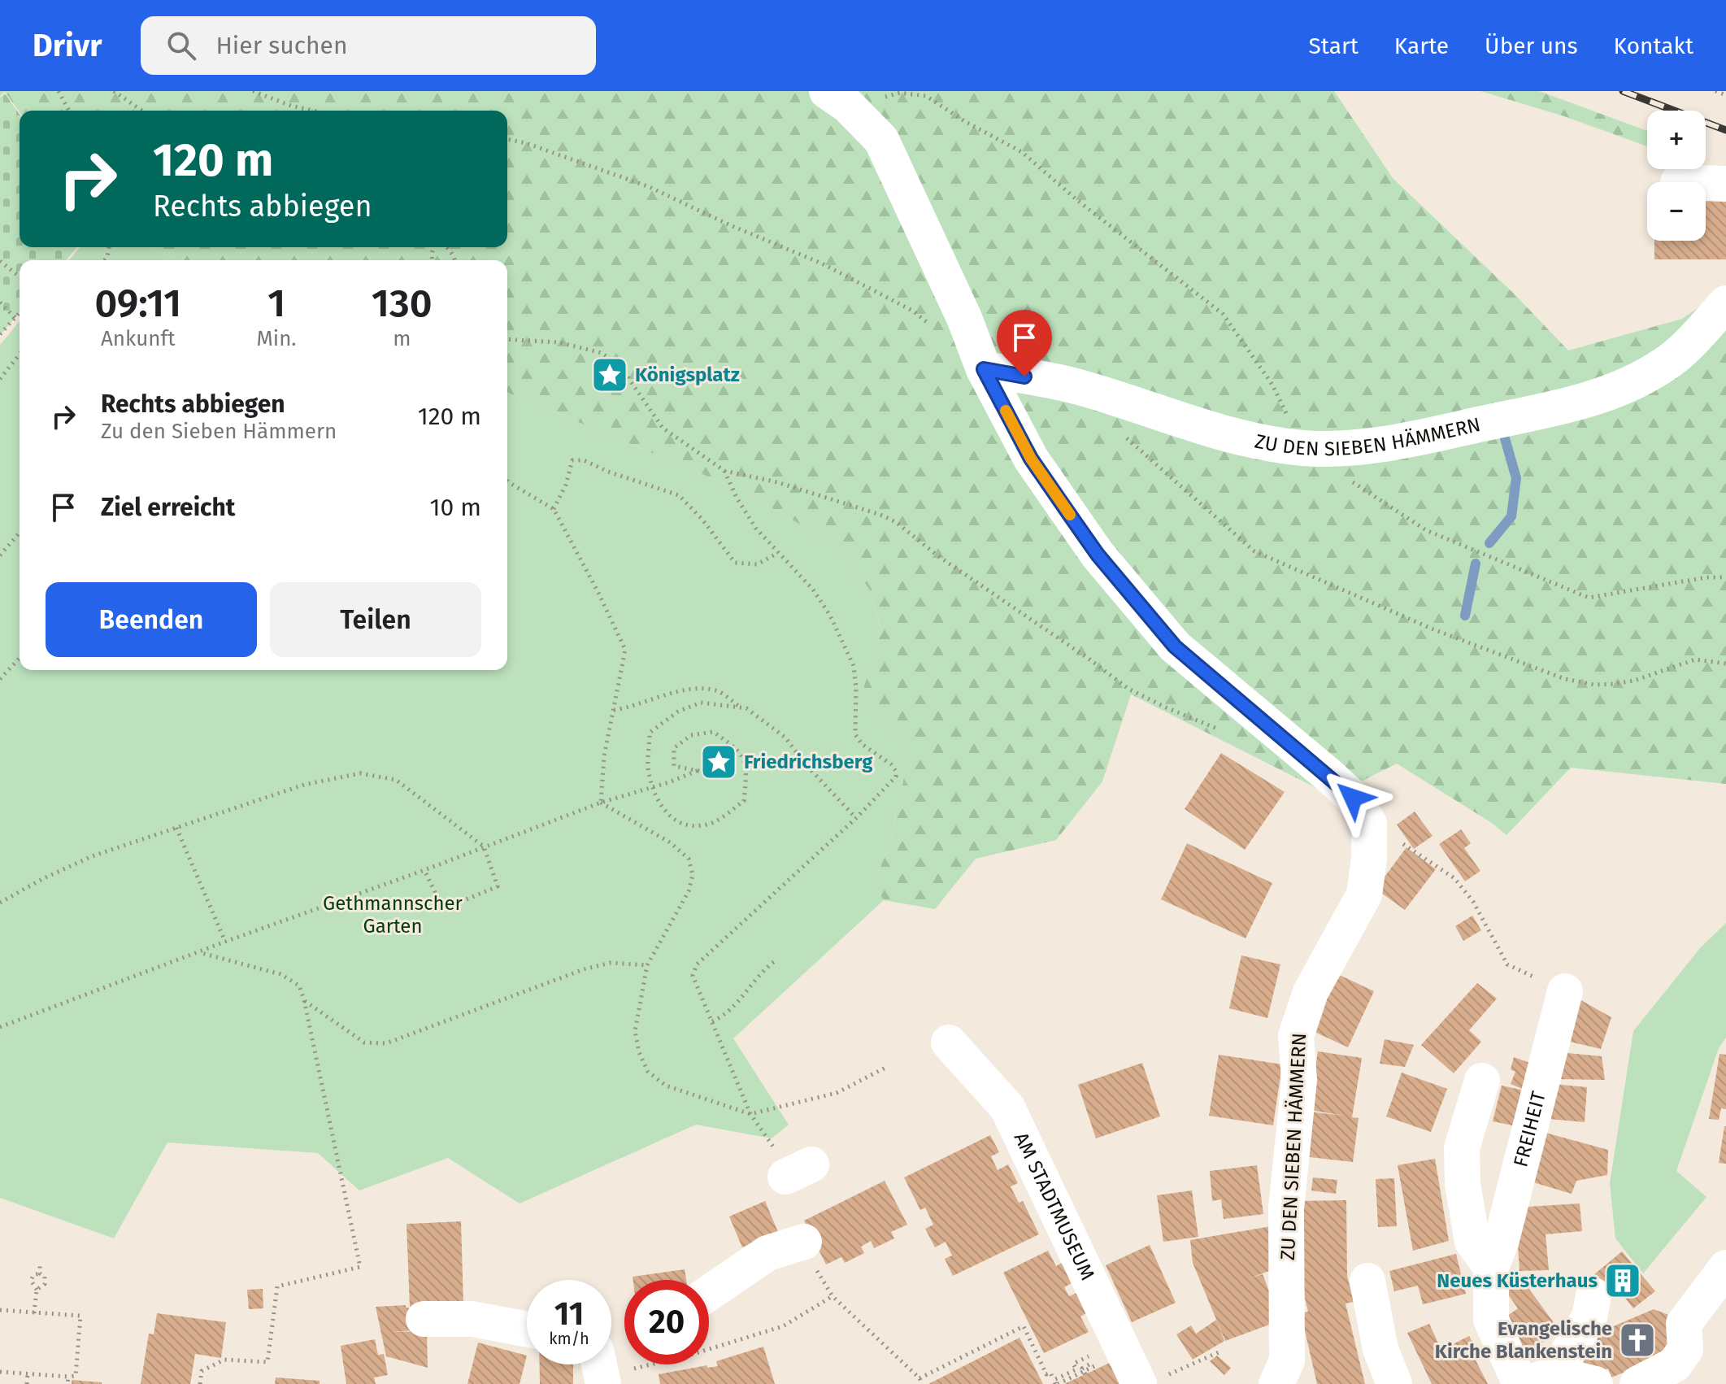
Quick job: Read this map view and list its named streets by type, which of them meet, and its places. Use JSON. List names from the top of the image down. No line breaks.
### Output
{"streets":{"street":["ZU DEN SIEBEN HÄMMERN","FREIHEIT","AM STADTMUSEUM"]},"parks":["Gethmannscher Garten"],"places":{"place":["Königsplatz","Friedrichsberg"],"building":["Neues Küsterhaus"],"church":["Evangelische Kirche Blankenstein"]},"page":{"header":"Drivr","search":"Hier suchen","nav":["Start","Karte","Über uns","Kontakt"],"map_buttons":["+","−"],"turn":["120 m","Rechts abbiegen"],"eta":["09:11","Ankunft","1","Min.","130","m"],"list":[{"name":"Rechts abbiegen","note":"Zu den Sieben Hämmern","value":"120 m"},{"name":"Ziel erreicht","value":"10 m"}],"buttons":["Beenden","Teilen"],"speed":"11 km/h","limit":"20"}}
